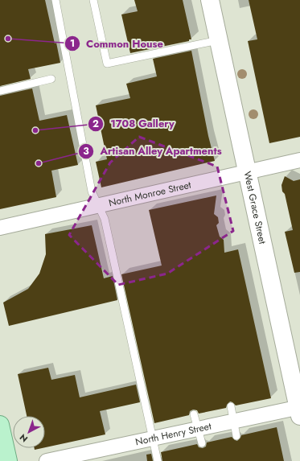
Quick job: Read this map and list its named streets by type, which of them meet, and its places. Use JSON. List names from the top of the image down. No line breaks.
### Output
{"streets":{"street":["North Monroe Street","West Grace Street","North Henry Street"]},"crossings":[["North Monroe Street","West Grace Street"],["West Grace Street","North Henry Street"]],"places":["Common House","1708 Gallery","Artisan Alley Apartments"],"north":"bottom left"}
